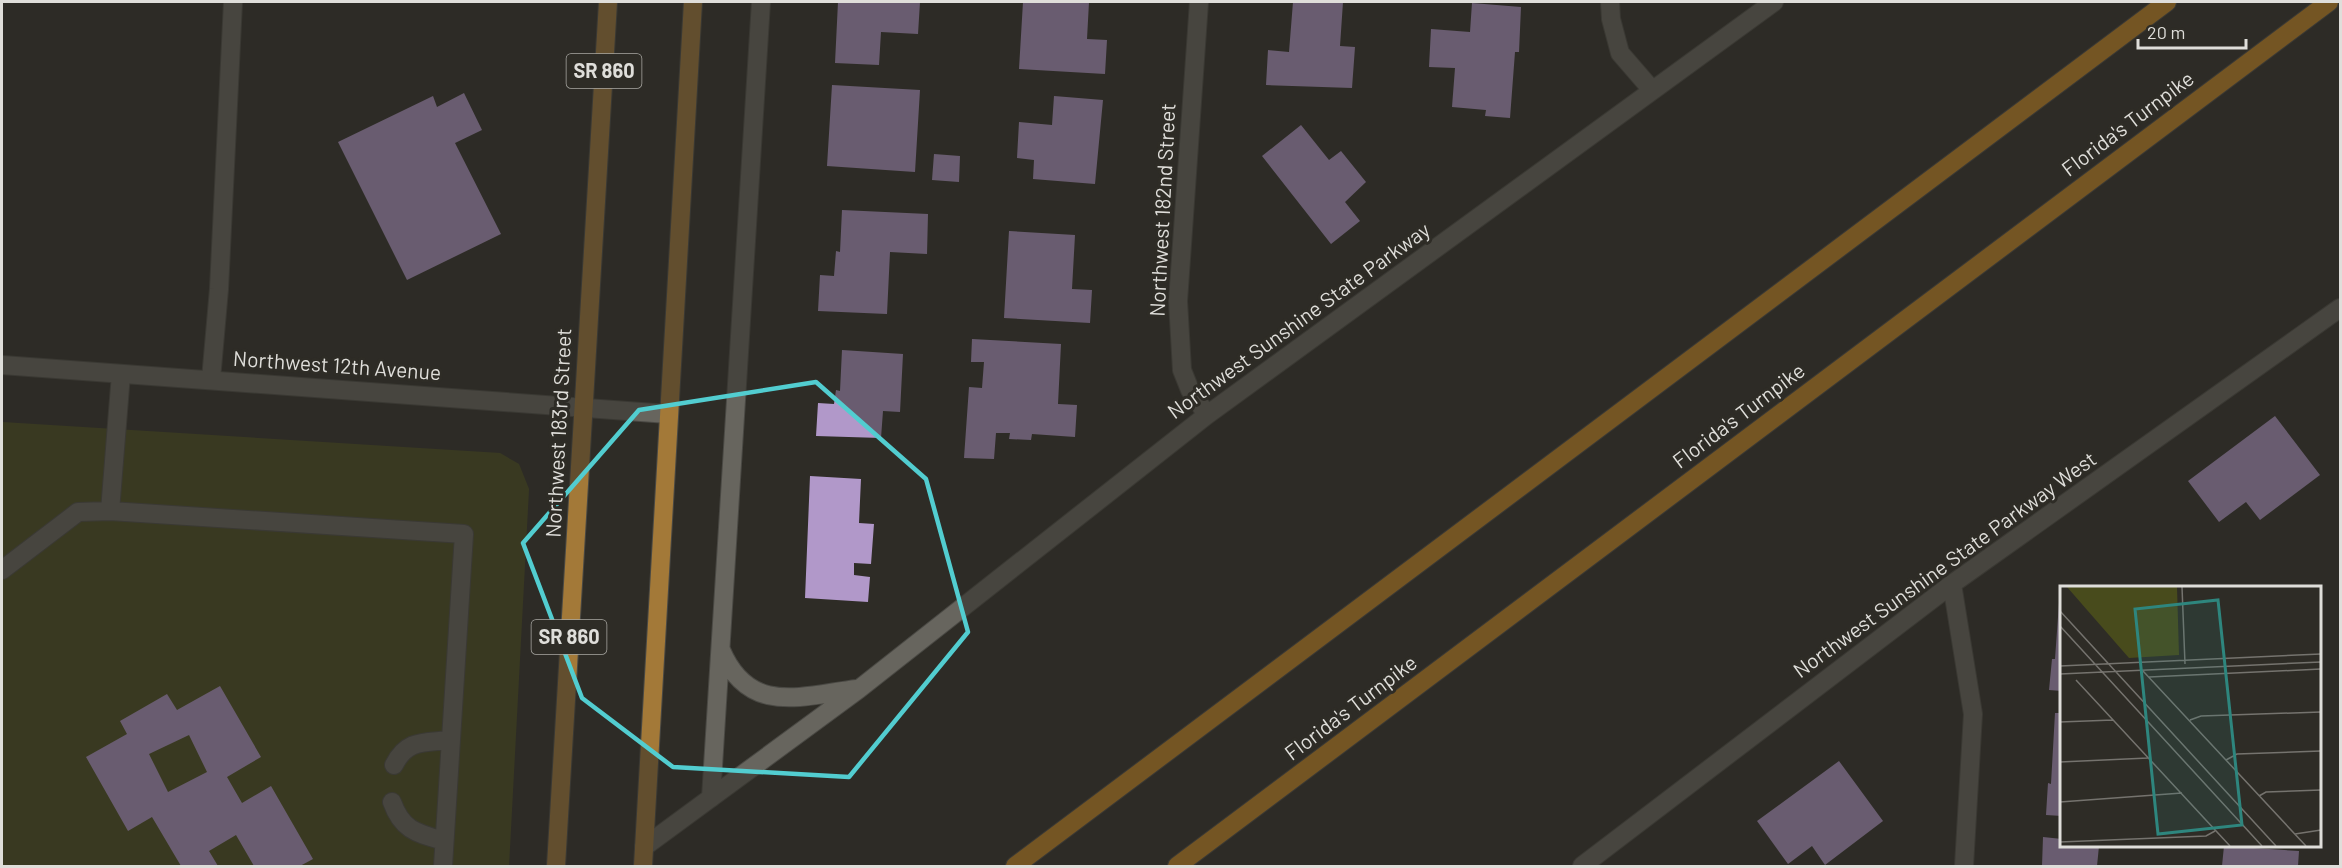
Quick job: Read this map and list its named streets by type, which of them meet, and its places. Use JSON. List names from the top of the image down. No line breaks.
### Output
{"streets":{"highway":["Florida's Turnpike"],"main road":["SR 860","Northwest 183rd Street"],"street":["Northwest 182nd Street","Northwest Sunshine State Parkway","Northwest 12th Avenue","Northwest Sunshine State Parkway West"]},"crossings":[["Northwest 182nd Street","Northwest Sunshine State Parkway"],["Northwest 12th Avenue","Northwest 183rd Street"]],"scale_bar":"20 m"}
